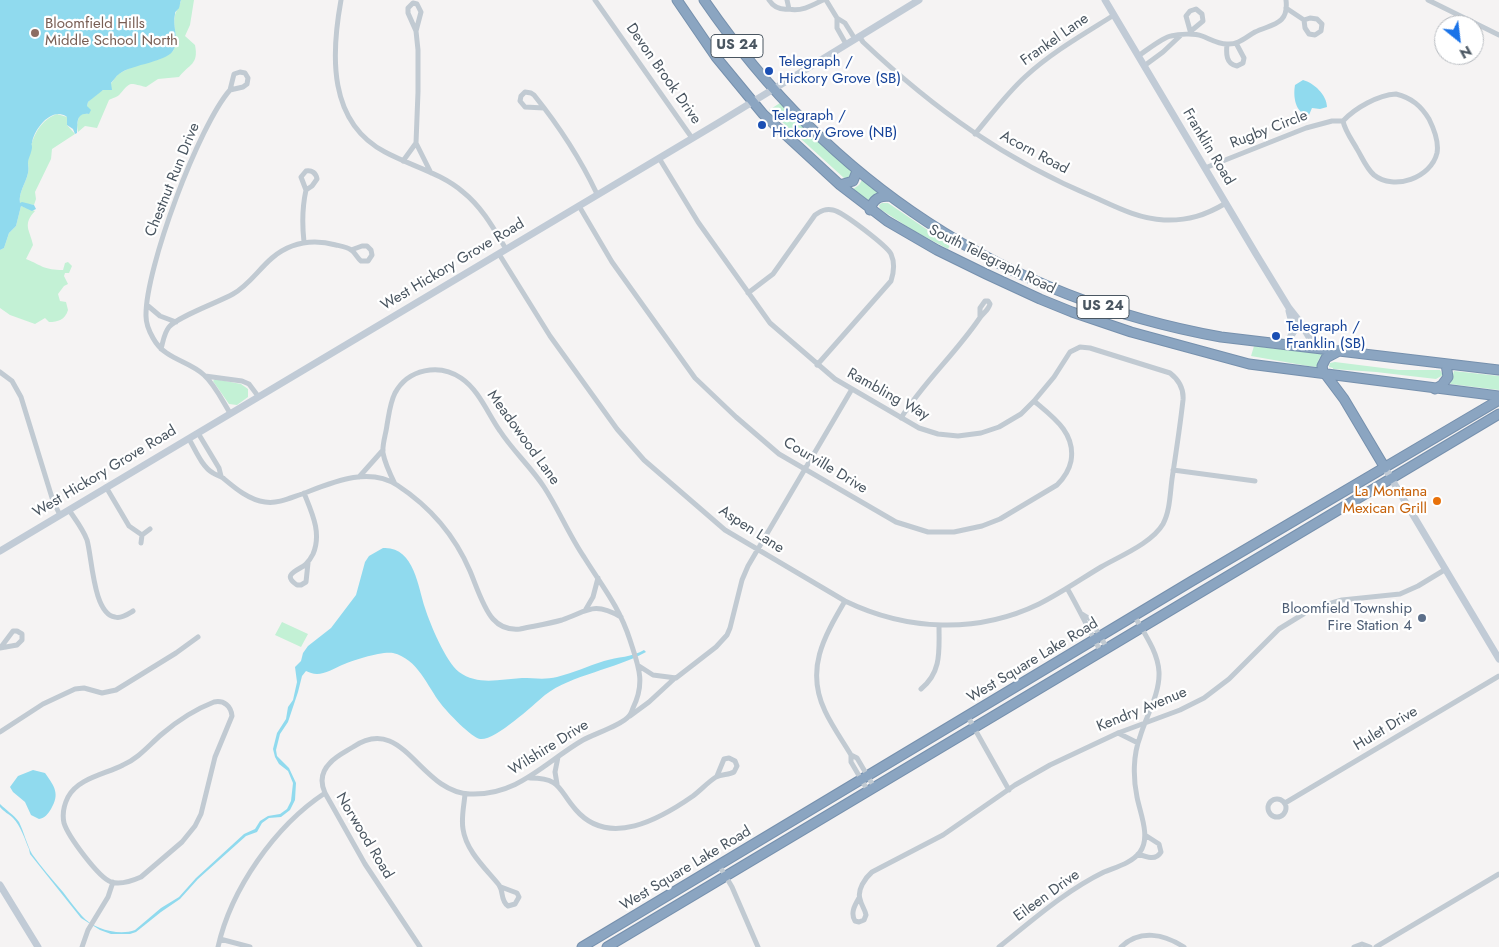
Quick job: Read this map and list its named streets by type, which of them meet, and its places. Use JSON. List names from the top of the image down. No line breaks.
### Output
{"streets":{"highway":["US 24","South Telegraph Road","West Square Lake Road"],"street":["Frankel Lane","Devon Brook Drive","Rugby Circle","Franklin Road","Acorn Road","Chestnut Run Drive","West Hickory Grove Road","Rambling Way","Meadowood Lane","Courville Drive","Aspen Lane","Kendry Avenue","Hulet Drive","Wilshire Drive","Norwood Road","Eileen Drive"]},"crossings":[["Frankel Lane","Franklin Road"],["Frankel Lane","Acorn Road"],["US 24","South Telegraph Road"],["US 24","West Hickory Grove Road"],["Devon Brook Drive","West Hickory Grove Road"],["Rugby Circle","Franklin Road"],["Franklin Road","Acorn Road"],["Franklin Road","South Telegraph Road"],["Acorn Road","West Hickory Grove Road"],["Chestnut Run Drive","West Hickory Grove Road"],["South Telegraph Road","West Hickory Grove Road"],["South Telegraph Road","West Square Lake Road"],["West Hickory Grove Road","Rambling Way"],["West Hickory Grove Road","Courville Drive"],["West Hickory Grove Road","Aspen Lane"],["Rambling Way","Courville Drive"],["Rambling Way","Aspen Lane"],["Rambling Way","Wilshire Drive"],["Courville Drive","Wilshire Drive"],["Aspen Lane","Wilshire Drive"],["Wilshire Drive","Norwood Road"]],"places":["Bloomfield Hills Middle School North","Telegraph / Hickory Grove (SB)","Telegraph / Hickory Grove (NB)","Telegraph / Franklin (SB)","La Montana Mexican Grill","Bloomfield Township Fire Station 4"],"north":"bottom right"}
